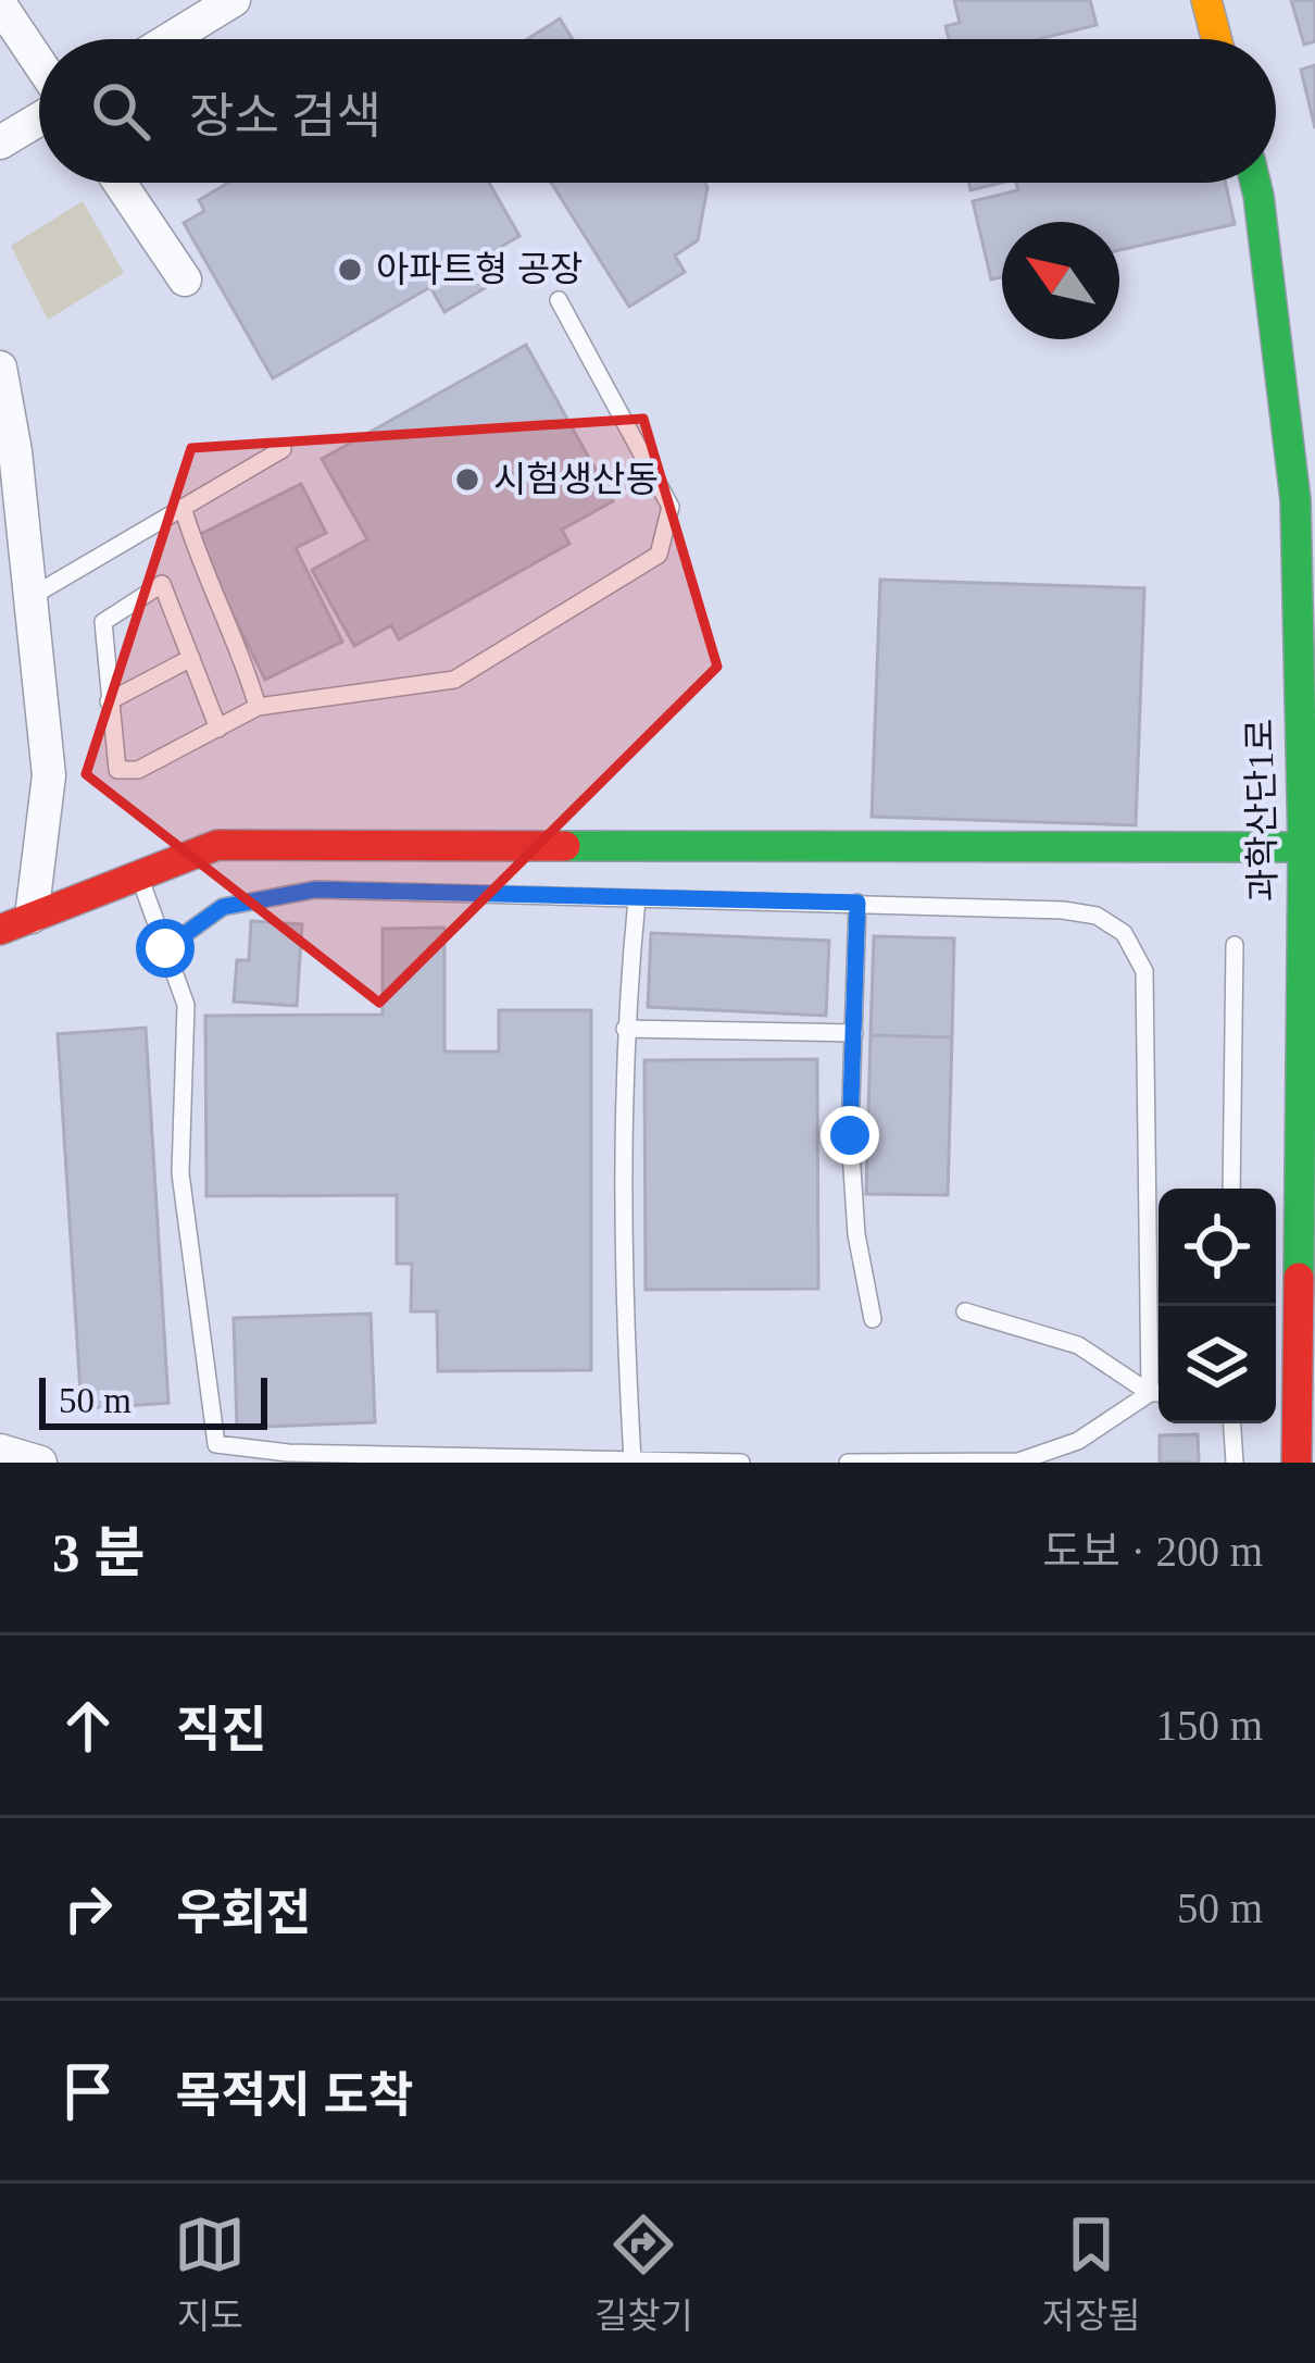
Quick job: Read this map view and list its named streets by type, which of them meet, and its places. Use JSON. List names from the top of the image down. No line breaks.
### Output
{"streets":{"main road":["과학산단1로"]},"places":["아파트형 공장","시험생산동"],"scale_bar":"50 m","north":"top left","page":{"search":"장소 검색","scale":"50 m","heading":["3 분","도보 · 200 m"],"list":[["직진","150 m"],["우회전","50 m"],"목적지 도착"],"nav":["지도","길찾기","저장됨"]}}
